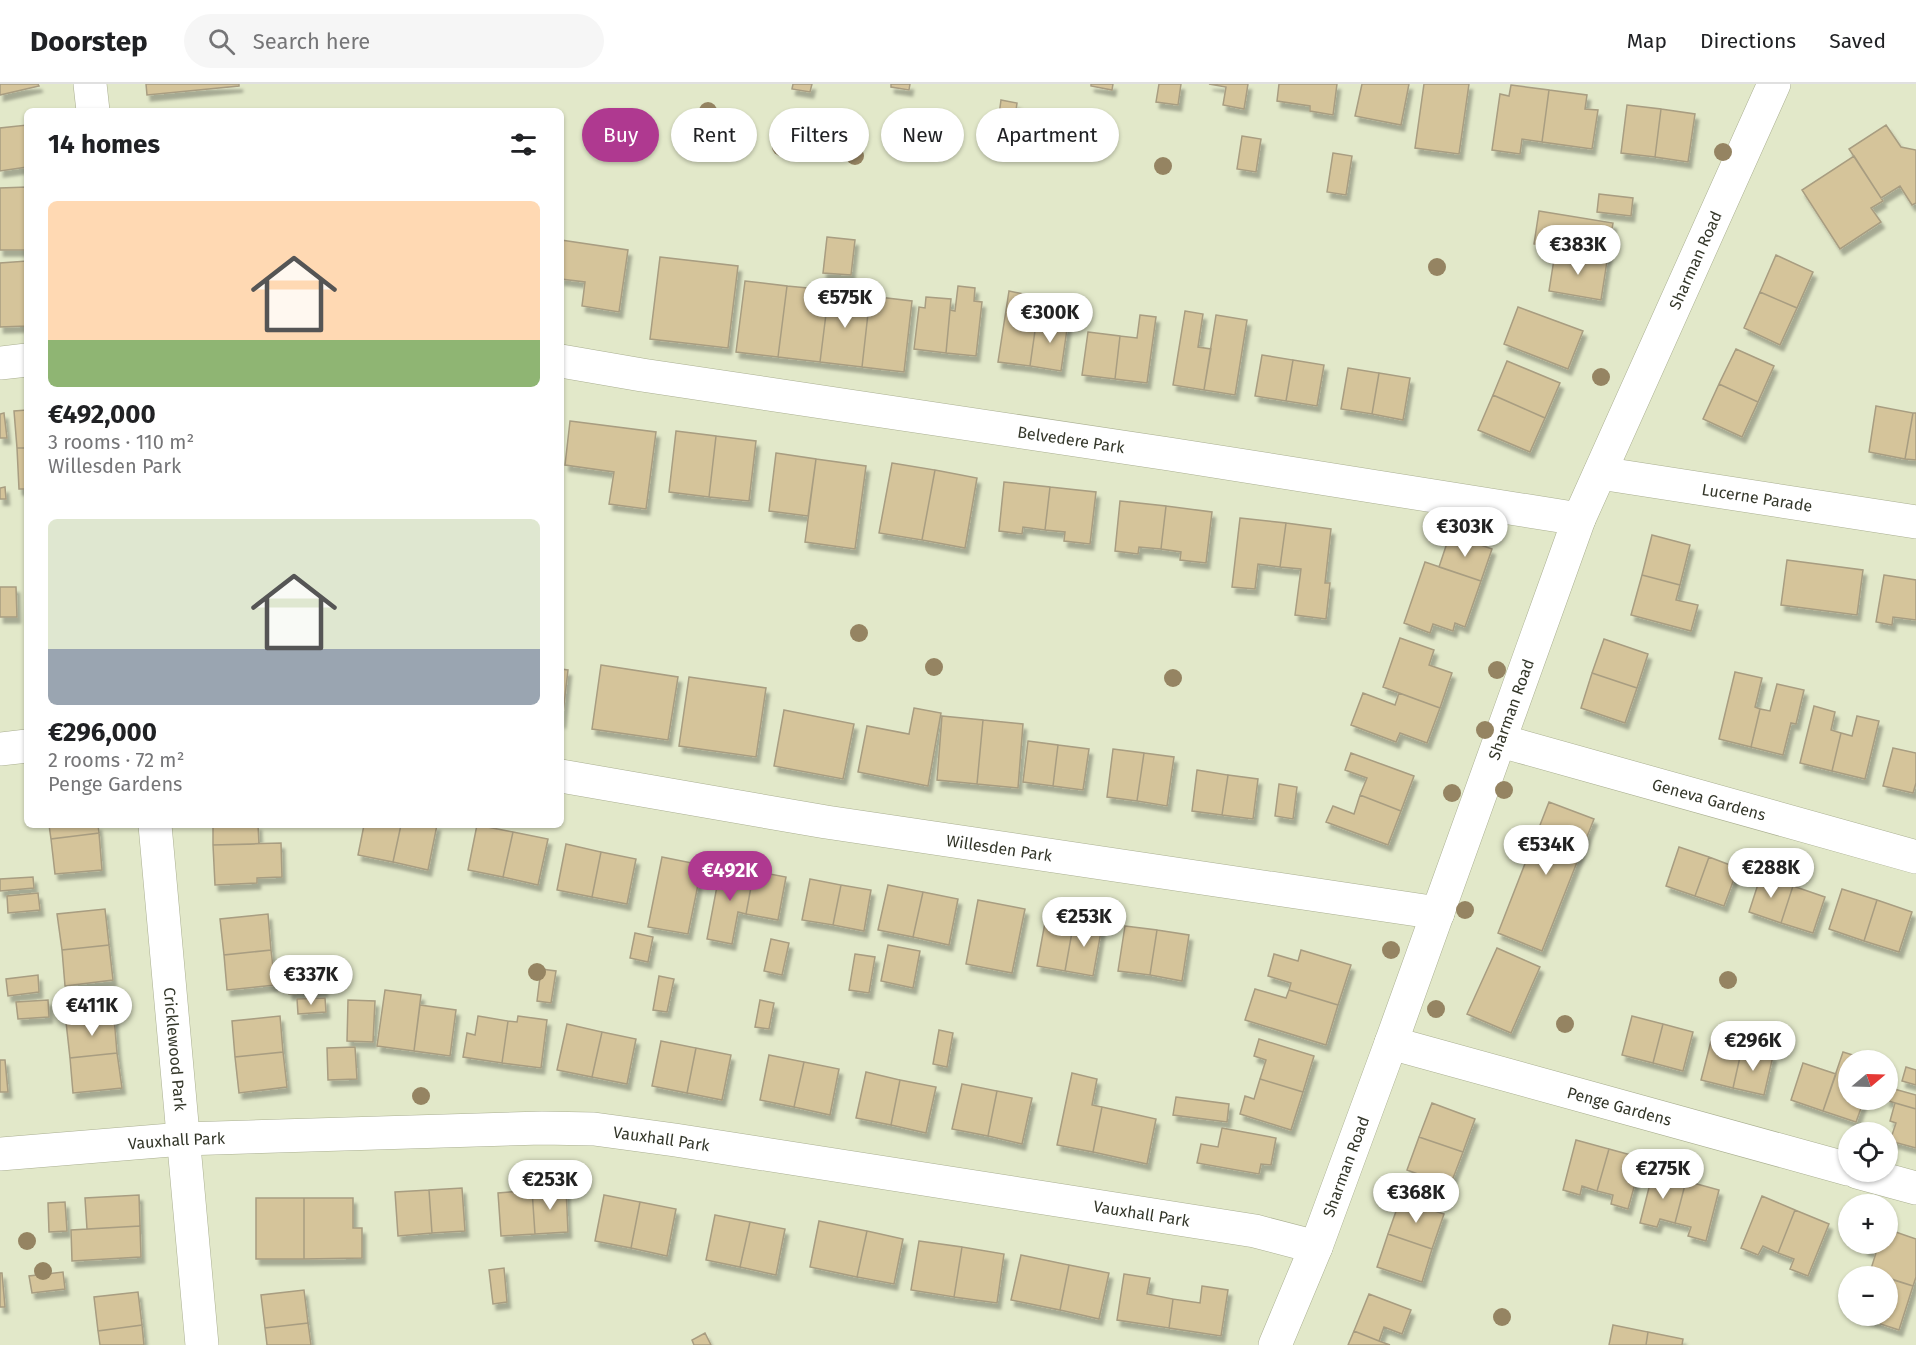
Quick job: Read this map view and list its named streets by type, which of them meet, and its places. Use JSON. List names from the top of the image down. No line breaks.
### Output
{"streets":{"street":["Sharman Road","Belvedere Park","Lucerne Parade","Geneva Gardens","Willesden Park","Cricklewood Park","Penge Gardens","Vauxhall Park"]},"crossings":[["Sharman Road","Belvedere Park"],["Sharman Road","Lucerne Parade"],["Sharman Road","Geneva Gardens"],["Sharman Road","Willesden Park"],["Sharman Road","Penge Gardens"],["Sharman Road","Vauxhall Park"],["Cricklewood Park","Vauxhall Park"]],"north":"right","page":{"header":"Doorstep","search":"Search here","nav":["Map","Directions","Saved"],"chip":["Buy","Rent","Filters","New","Apartment"],"heading":"14 homes","list":[{"name":"€492,000","note":"3 rooms · 110 m² · Willesden Park"},{"name":"€296,000","note":"2 rooms · 72 m² · Penge Gardens"}],"price":["€383K","€575K","€300K","€303K","€534K","€288K","€492K","€253K","€337K","€411K","€296K","€275K","€253K","€368K"],"map_buttons":["+","−"]}}
